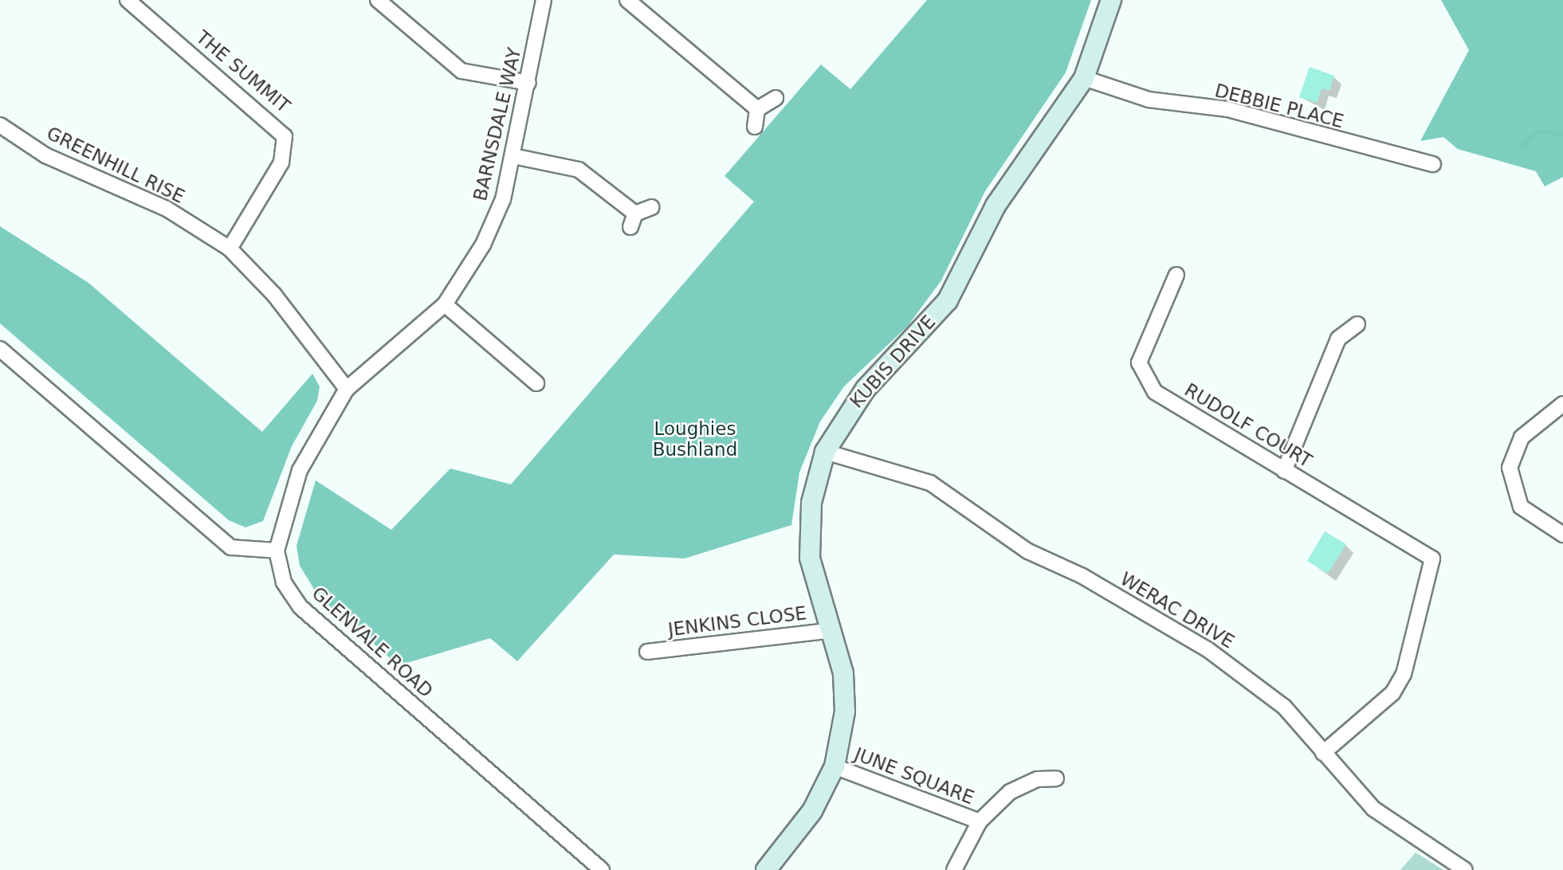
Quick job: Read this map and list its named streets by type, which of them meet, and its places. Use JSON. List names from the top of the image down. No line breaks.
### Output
{"streets":{"street":["THE SUMMIT","DEBBIE PLACE","BARNSDALE WAY","GREENHILL RISE","KUBIS DRIVE","RUDOLF COURT","WERAC DRIVE","JENKINS CLOSE","GLENVALE ROAD","JUNE SQUARE"]},"crossings":[["THE SUMMIT","GREENHILL RISE"],["DEBBIE PLACE","KUBIS DRIVE"],["BARNSDALE WAY","GREENHILL RISE"],["BARNSDALE WAY","GLENVALE ROAD"],["KUBIS DRIVE","WERAC DRIVE"],["KUBIS DRIVE","JENKINS CLOSE"],["KUBIS DRIVE","JUNE SQUARE"],["RUDOLF COURT","WERAC DRIVE"]],"parks":["Loughies Bushland"]}
